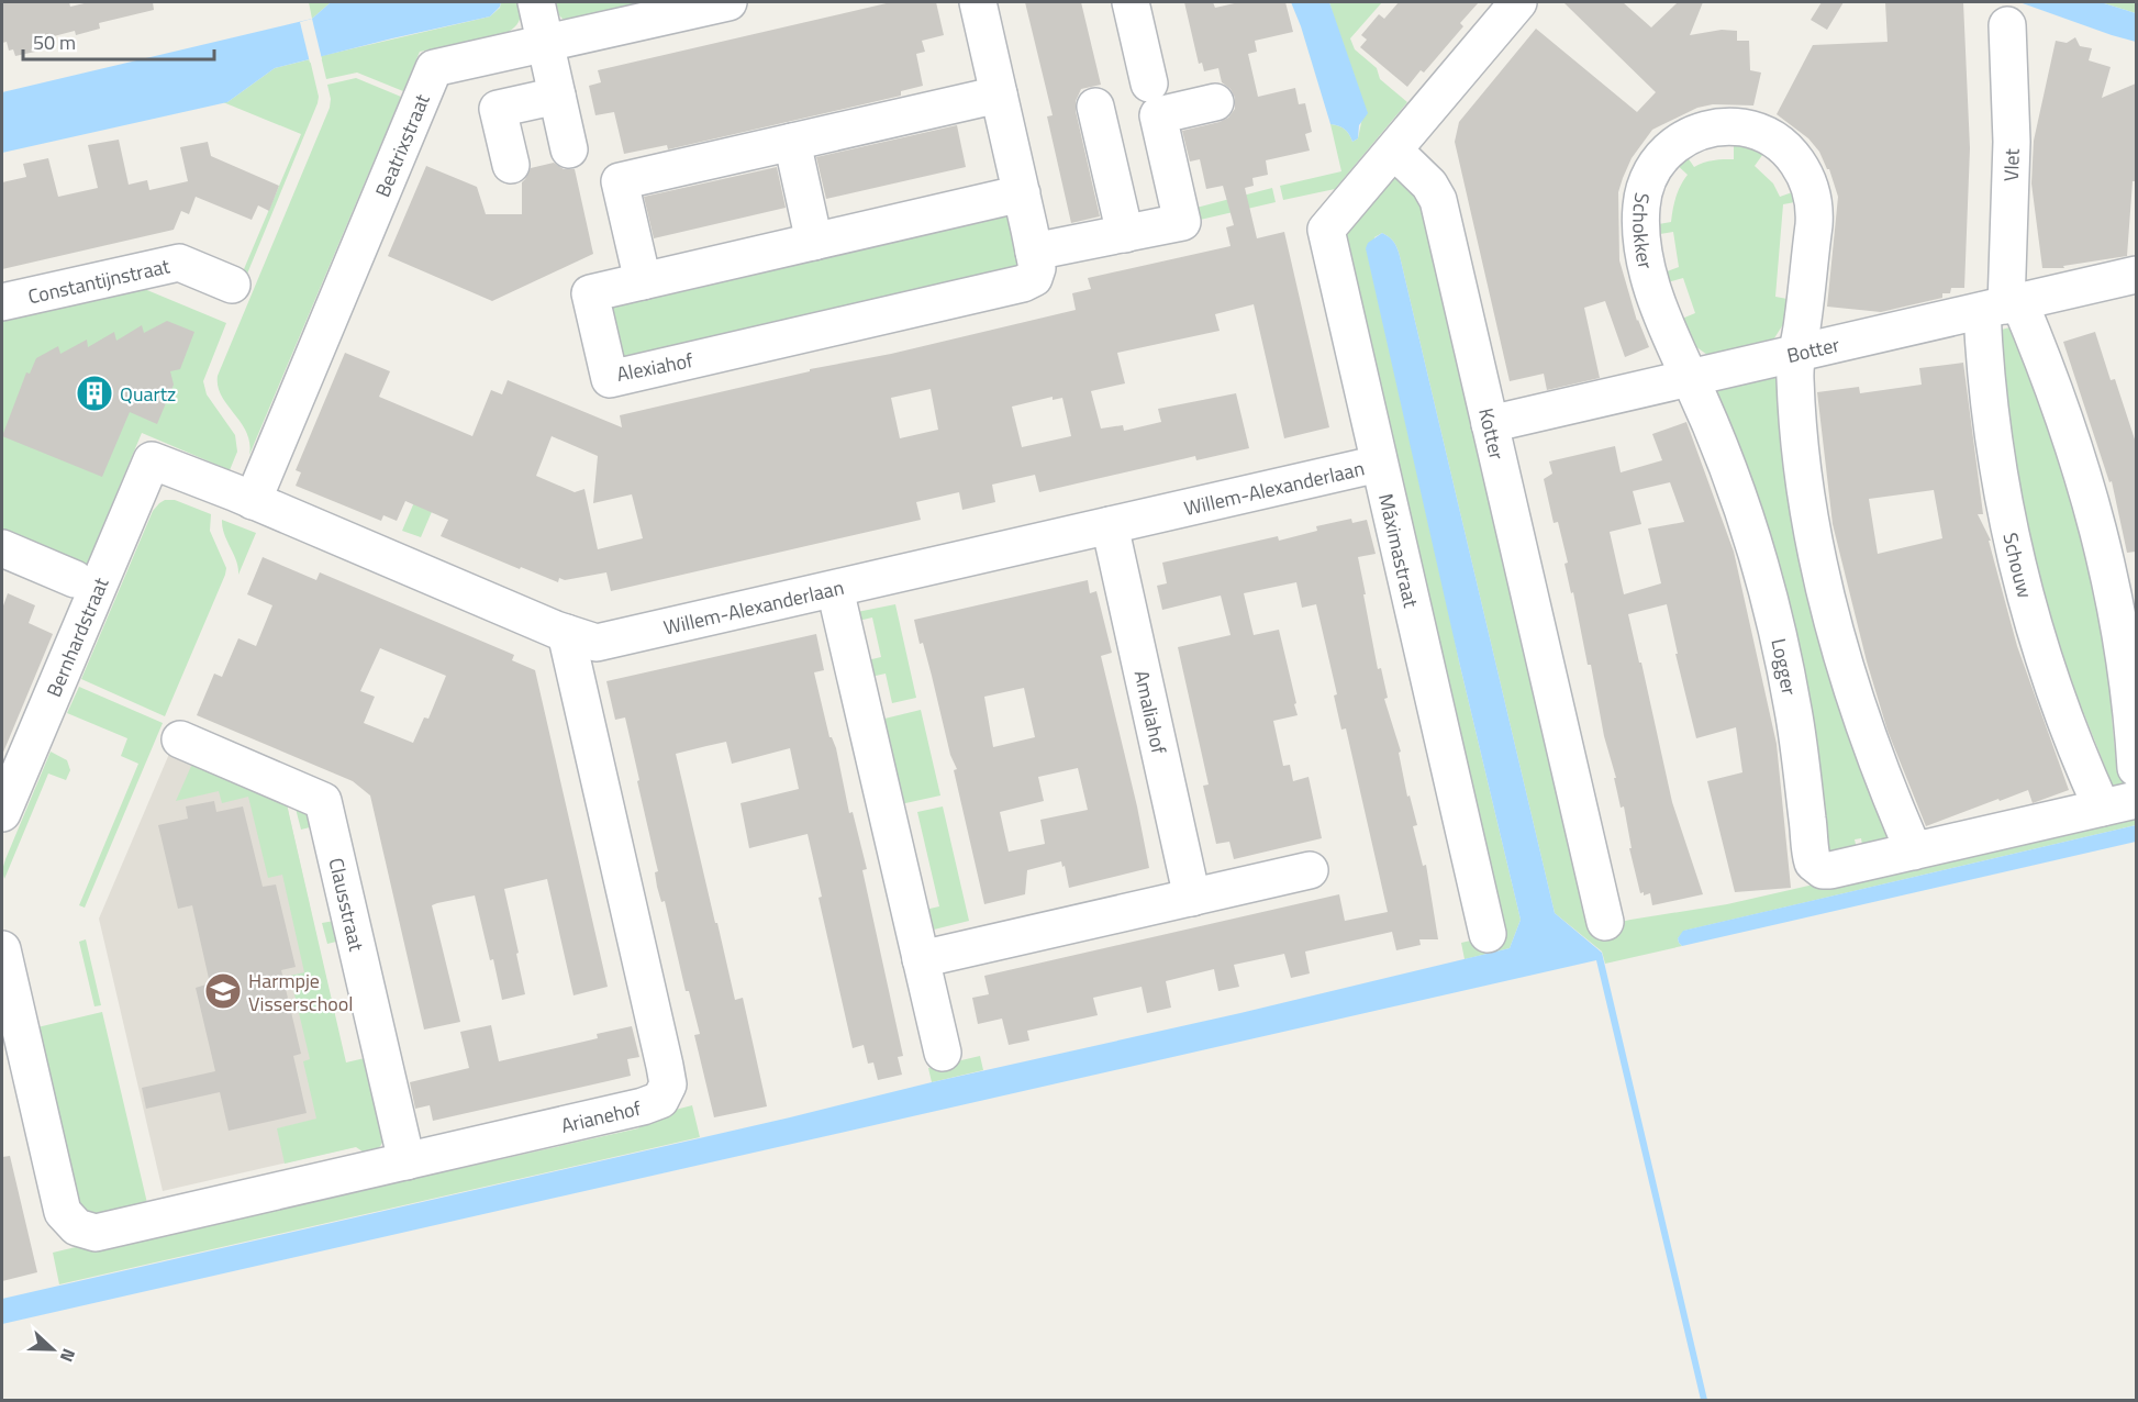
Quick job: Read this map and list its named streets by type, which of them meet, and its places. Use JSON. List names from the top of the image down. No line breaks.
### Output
{"streets":{"street":["Beatrixstraat","Vlet","Schokker","Constantijnstraat","Botter","Alexiahof","Kotter","Willem-Alexanderlaan","Máximastraat","Schouw","Bernhardstraat","Logger","Amaliahof","Clausstraat","Arianehof"]},"crossings":[["Beatrixstraat","Willem-Alexanderlaan"],["Vlet","Botter"],["Vlet","Schouw"],["Schokker","Botter"],["Schokker","Logger"],["Botter","Kotter"],["Botter","Schouw"],["Botter","Logger"],["Kotter","Máximastraat"],["Willem-Alexanderlaan","Máximastraat"],["Willem-Alexanderlaan","Bernhardstraat"],["Willem-Alexanderlaan","Amaliahof"],["Willem-Alexanderlaan","Arianehof"],["Schouw","Logger"],["Clausstraat","Arianehof"]],"places":{"building":["Quartz"],"school or university":["Harmpje Visserschool"]},"scale_bar":"50 m","north":"right"}
